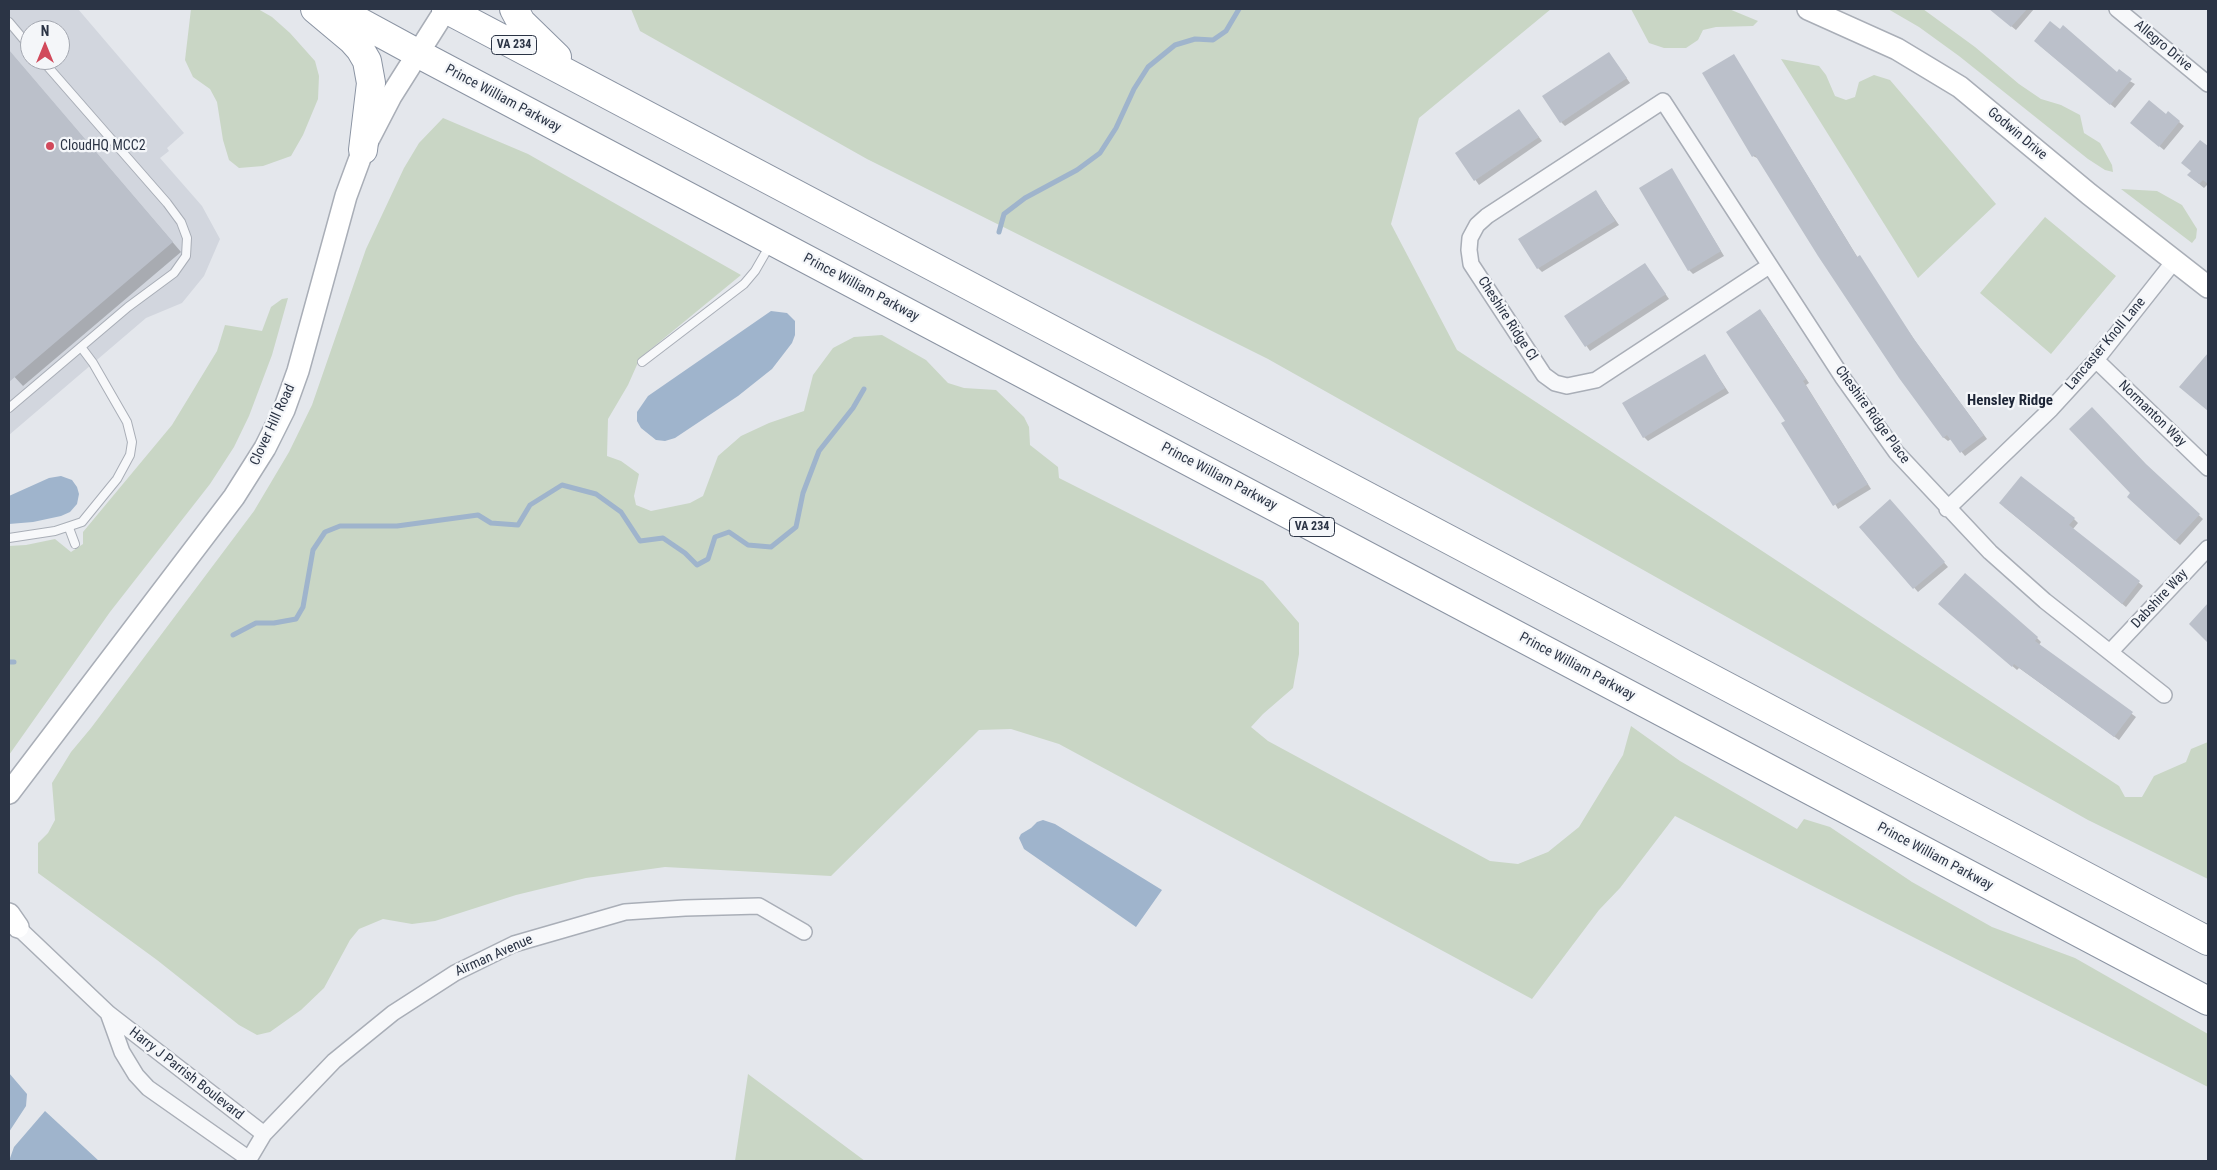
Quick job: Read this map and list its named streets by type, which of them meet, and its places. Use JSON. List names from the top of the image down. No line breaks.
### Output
{"streets":{"highway":["VA 234","Prince William Parkway"],"street":["Allegro Drive","Godwin Drive","Cheshire Ridge Cl","Lancaster Knoll Lane","Normanton Way","Cheshire Ridge Place","Clover Hill Road","Dabshire Way","Airman Avenue","Harry J Parrish Boulevard"]},"crossings":[["VA 234","Clover Hill Road"],["Prince William Parkway","Clover Hill Road"],["Godwin Drive","Lancaster Knoll Lane"],["Cheshire Ridge Cl","Cheshire Ridge Place"],["Lancaster Knoll Lane","Normanton Way"],["Lancaster Knoll Lane","Cheshire Ridge Place"],["Cheshire Ridge Place","Dabshire Way"],["Airman Avenue","Harry J Parrish Boulevard"]],"districts":["Hensley Ridge"],"places":["CloudHQ MCC2"],"north":"top"}
